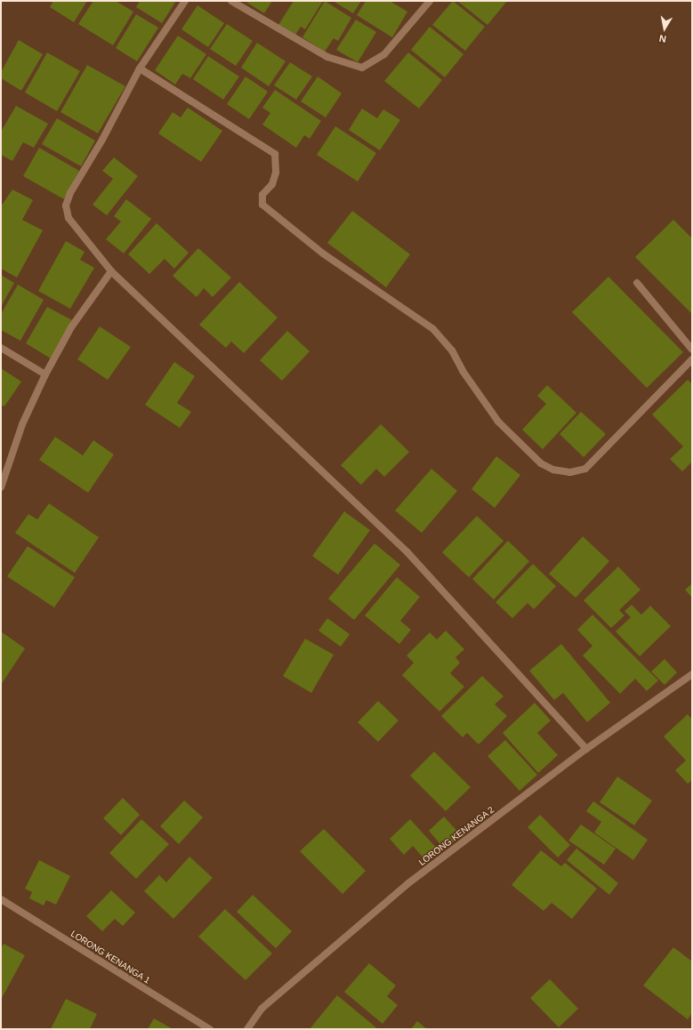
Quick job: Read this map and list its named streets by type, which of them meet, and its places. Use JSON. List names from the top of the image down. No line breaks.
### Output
{"streets":{"street":["LORONG KENANGA 2","LORONG KENANGA 1"]},"north":"bottom"}
